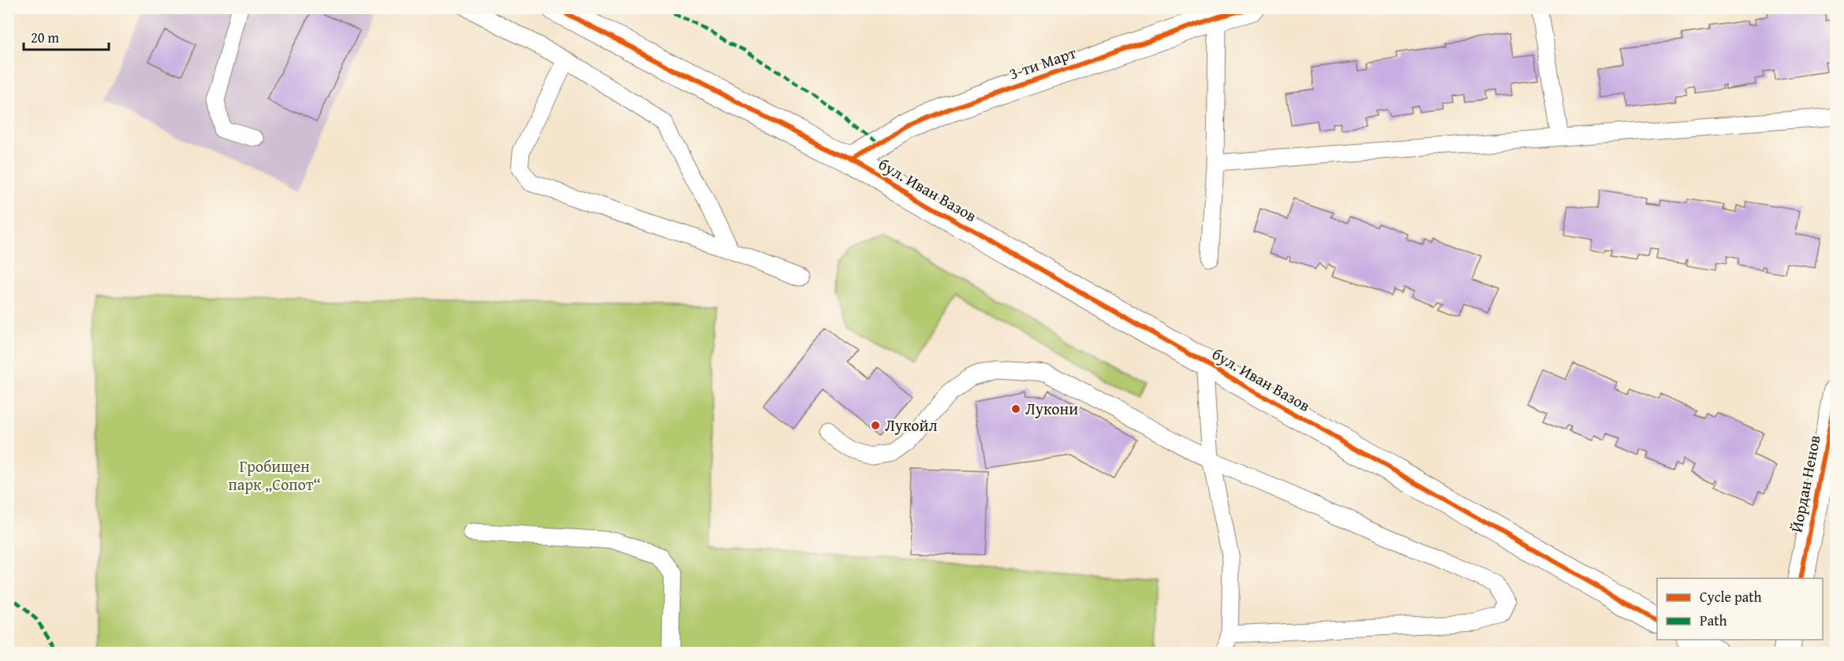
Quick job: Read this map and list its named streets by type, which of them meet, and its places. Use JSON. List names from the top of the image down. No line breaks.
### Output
{"streets":{"main road":["3-ти Март","бул. Иван Вазов","Йордан Ненов"]},"crossings":[["3-ти Март","бул. Иван Вазов"]],"parks":["Гробищен парк „Сопот“"],"places":["Лукони","Лукойл"],"legend":["Cycle path","Path"],"scale_bar":"20 m"}
